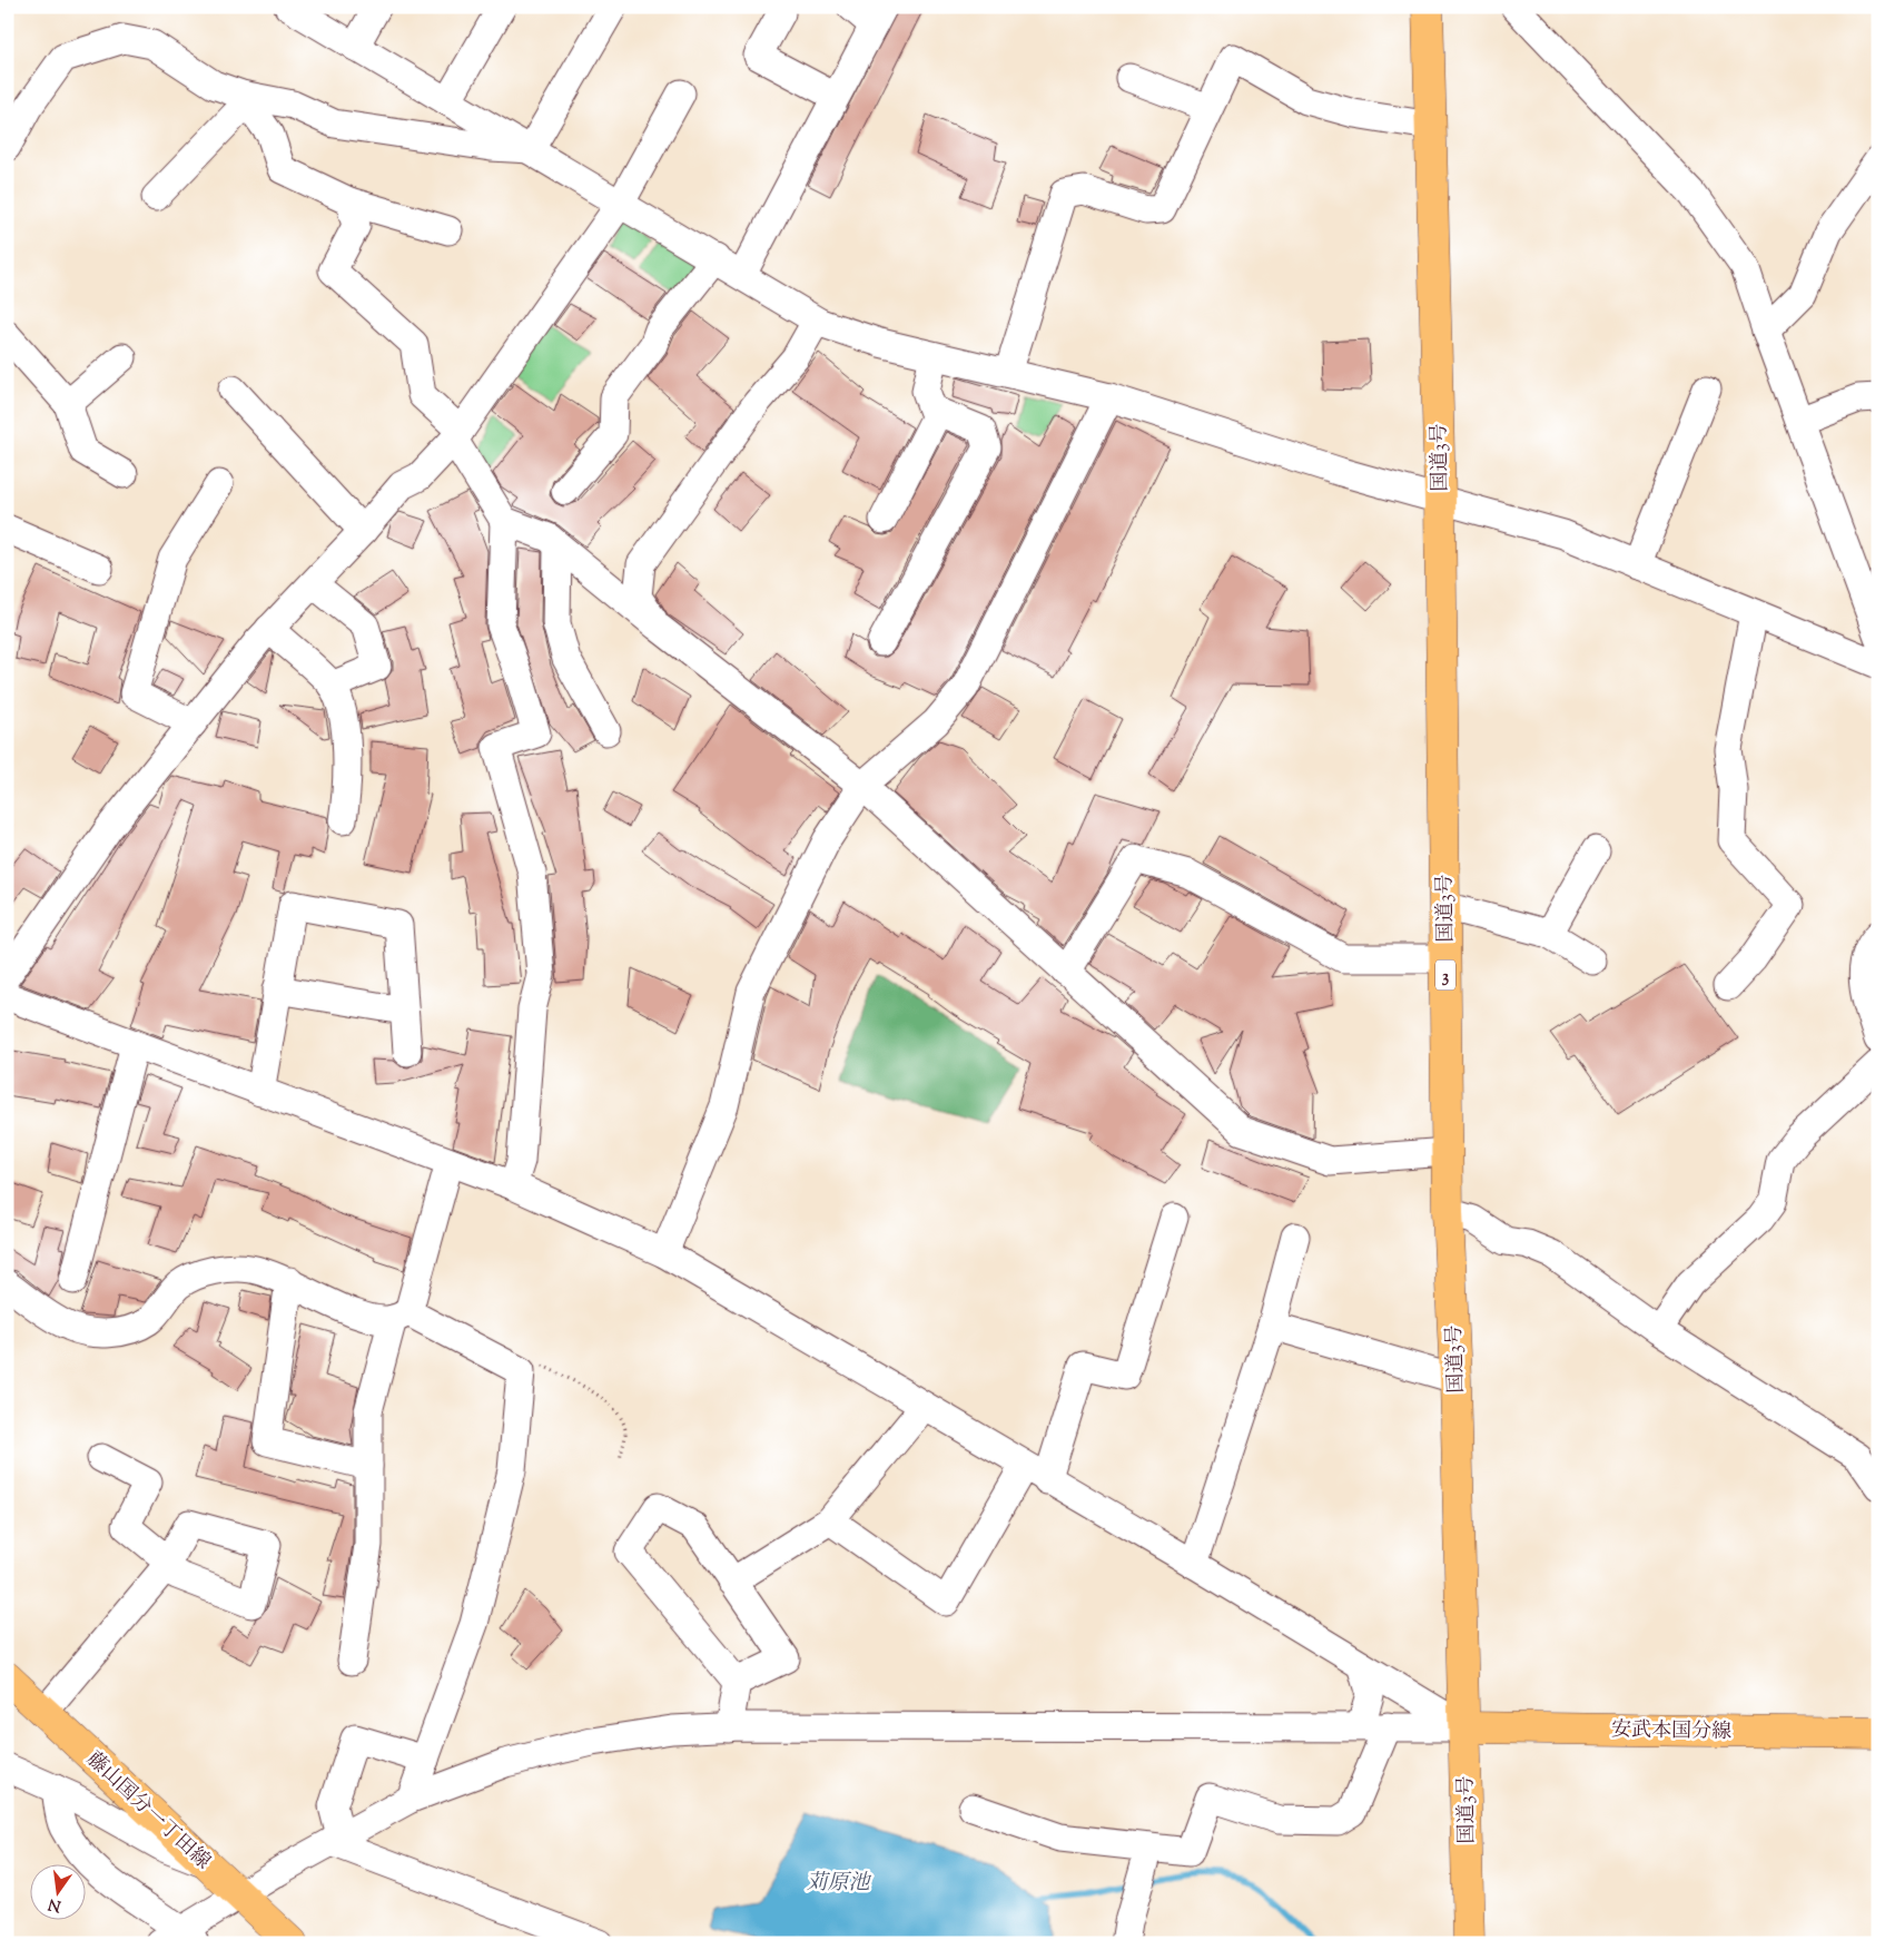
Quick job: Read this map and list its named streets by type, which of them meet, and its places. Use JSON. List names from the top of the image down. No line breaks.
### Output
{"streets":{"main road":["国道3号","3","安武本国分線","藤山国分一丁田線"]},"crossings":[["国道3号","安武本国分線"]],"water":["苅原池"],"north":"bottom"}
